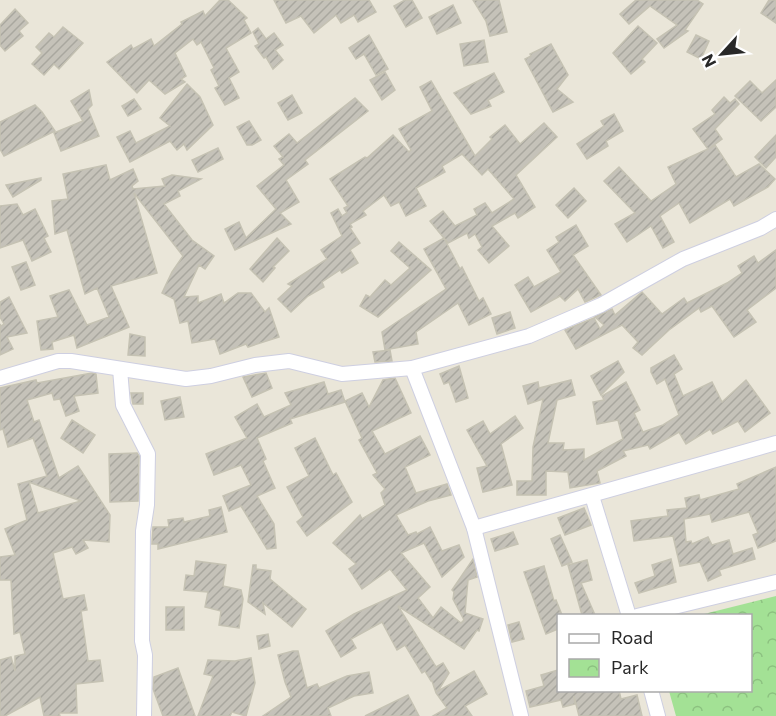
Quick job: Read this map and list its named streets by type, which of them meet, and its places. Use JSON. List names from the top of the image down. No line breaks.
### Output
{"legend":["Road","Park"],"north":"bottom left"}
